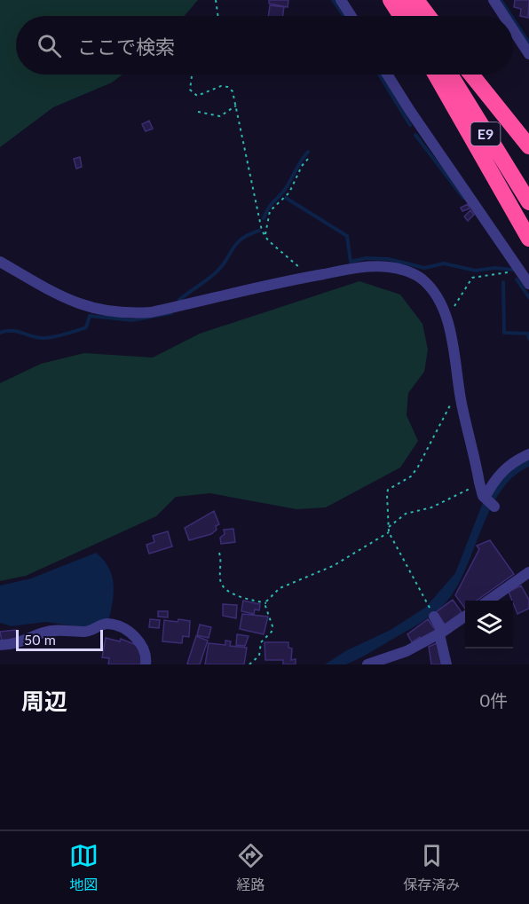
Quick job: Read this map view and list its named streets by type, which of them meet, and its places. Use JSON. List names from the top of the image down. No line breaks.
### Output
{"streets":{"highway":["E9"]},"scale_bar":"50 m","page":{"search":"ここで検索","scale":"50 m","heading":["周辺","0件"],"nav":["地図","経路","保存済み"]}}
